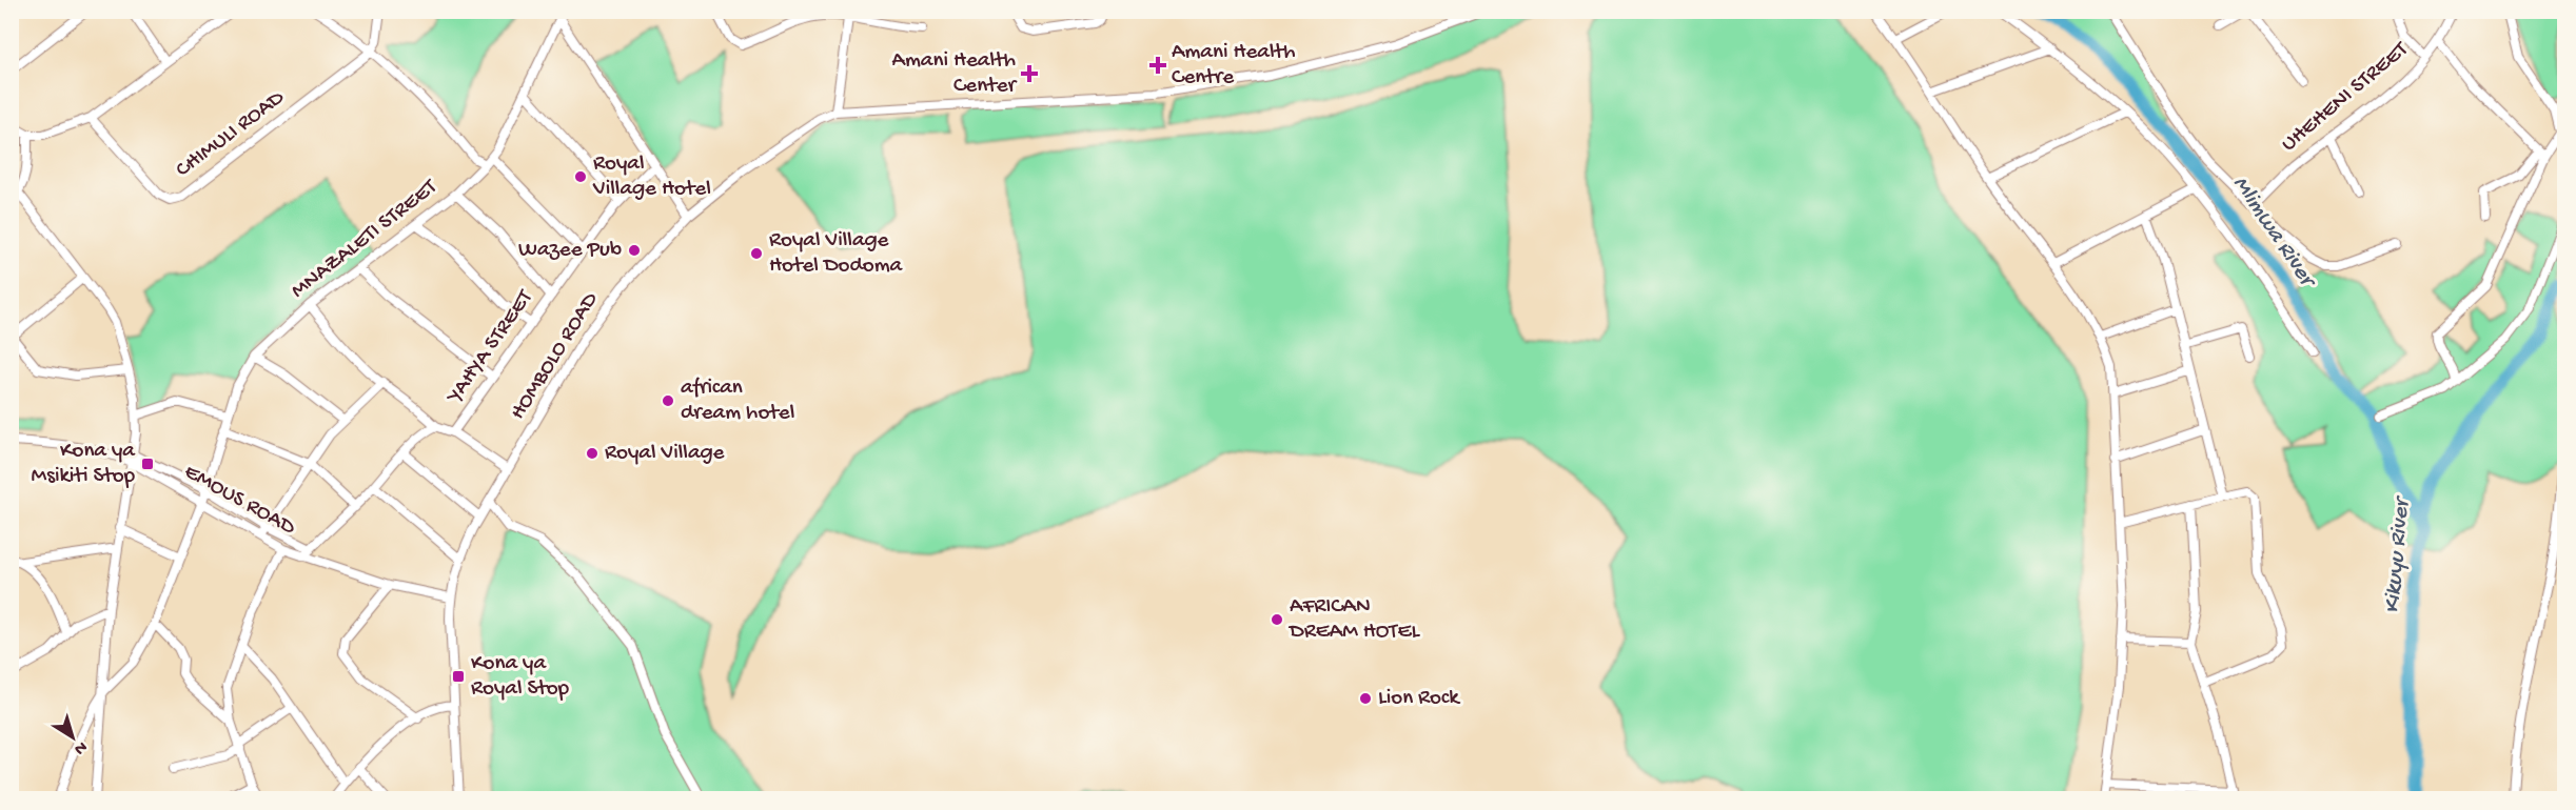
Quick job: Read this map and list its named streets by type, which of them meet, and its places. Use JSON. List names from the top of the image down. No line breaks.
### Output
{"streets":{"street":["UHEHENI STREET","CHIMULI ROAD","MNAZALETI STREET","YAHYA STREET","HOMBOLO ROAD","EMOUS ROAD"]},"crossings":[["MNAZALETI STREET","EMOUS ROAD"],["HOMBOLO ROAD","EMOUS ROAD"]],"water":["Mlimwa River","Kikuyu River"],"places":{"health":["Amani Health Centre","Amani Health Center"],"other":["Royal Village Hotel","Wazee Pub","Royal Village Hotel Dodoma","african dream hotel","Royal Village","AFRICAN DREAM HOTEL","Lion Rock"],"transit":["Kona ya Msikiti Stop","Kona ya Royal Stop"]},"north":"bottom right"}
